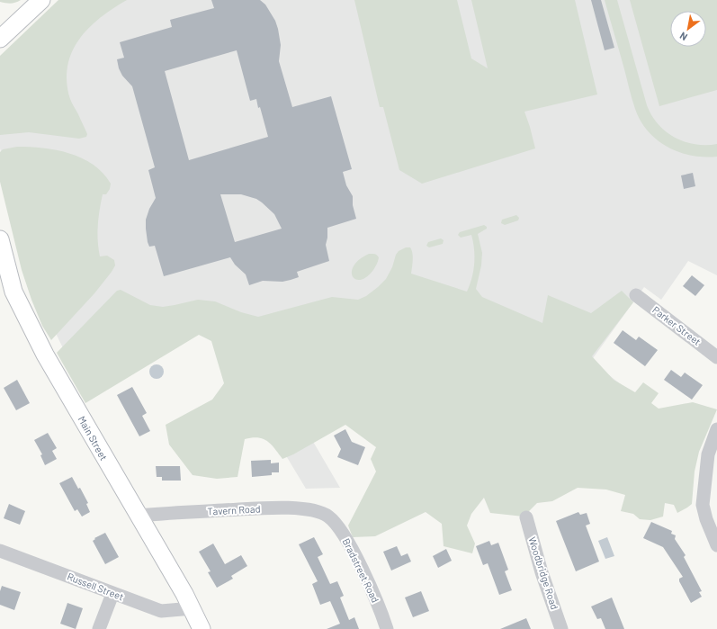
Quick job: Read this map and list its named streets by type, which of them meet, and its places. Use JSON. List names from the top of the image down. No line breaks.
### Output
{"streets":{"main road":["Main Street"],"street":["Parker Street","Tavern Road","Bradstreet Road","Woodbridge Road","Russell Street"]},"crossings":[["Main Street","Tavern Road"],["Main Street","Russell Street"],["Tavern Road","Bradstreet Road"]],"north":"bottom left"}
